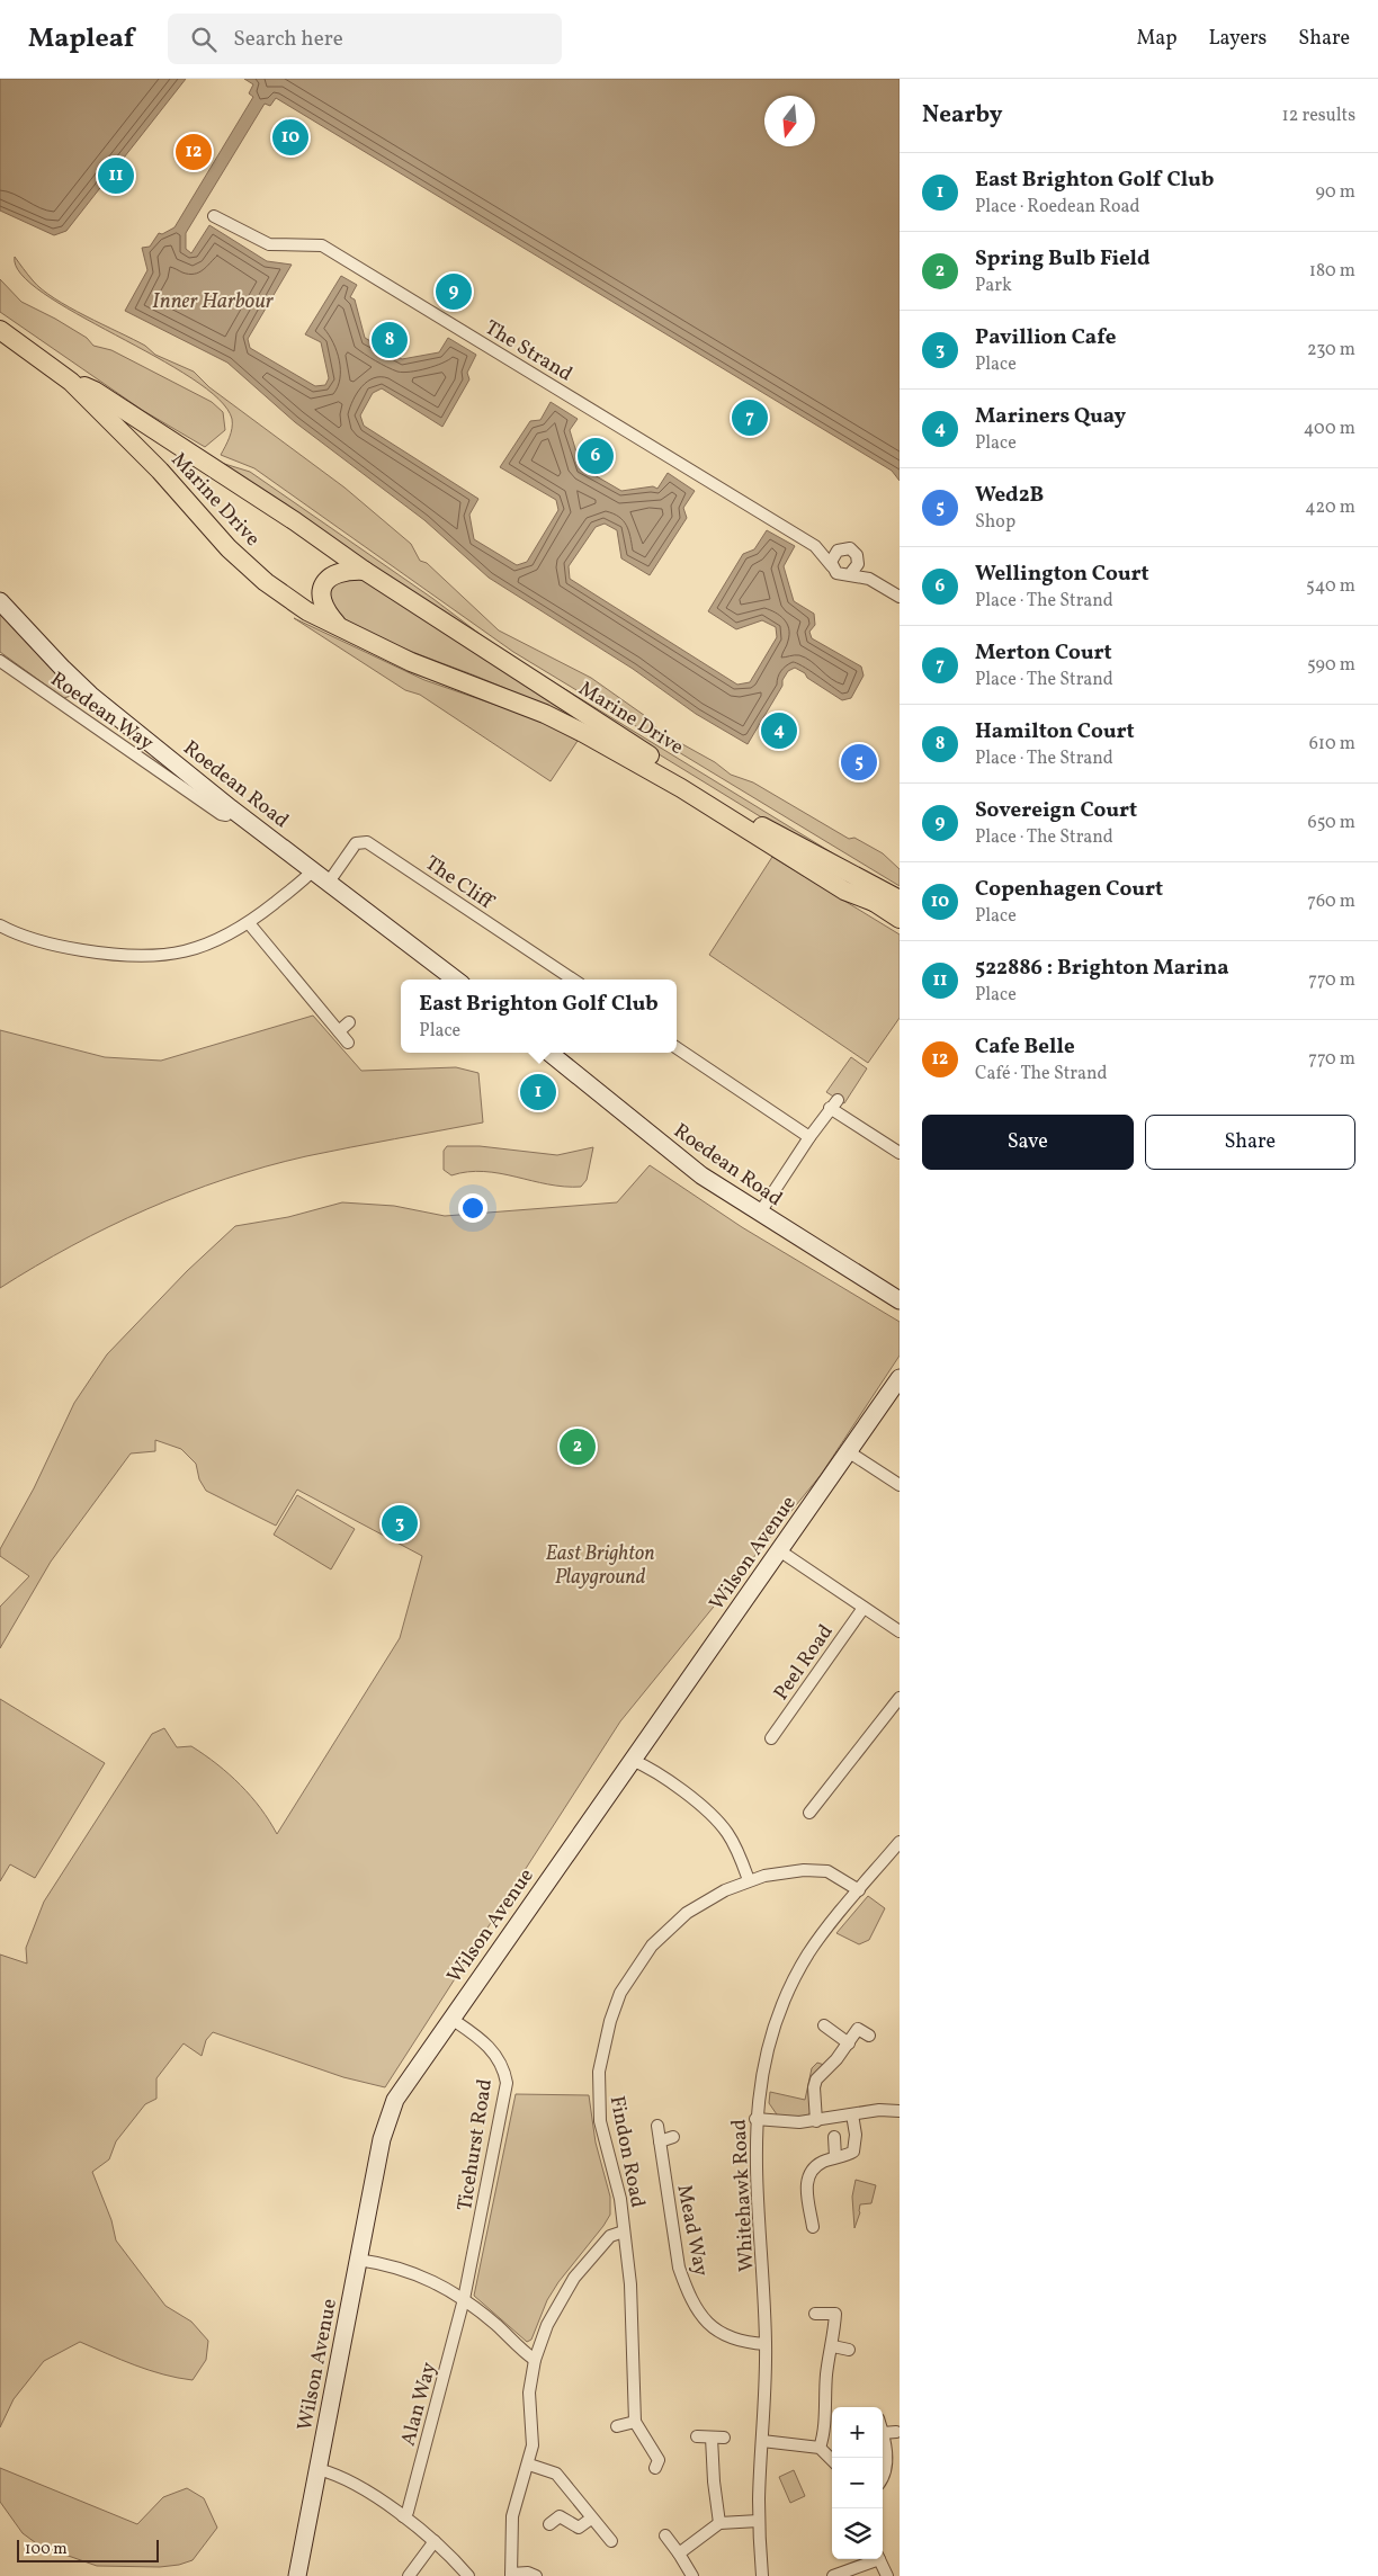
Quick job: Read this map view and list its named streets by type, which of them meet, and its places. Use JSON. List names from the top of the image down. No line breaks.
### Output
{"streets":{"main road":["Marine Drive"],"street":["The Strand","Roedean Way","Roedean Road","The Cliff","Wilson Avenue","Peel Road","Ticehurst Road","Findon Road","Whitehawk Road","Mead Way","Alan Way"]},"crossings":[["Roedean Way","Roedean Road"],["Roedean Road","The Cliff"],["Wilson Avenue","Ticehurst Road"],["Ticehurst Road","Alan Way"],["Findon Road","Whitehawk Road"],["Whitehawk Road","Mead Way"]],"water":["Inner Harbour"],"parks":["East Brighton Playground"],"scale_bar":"100 m","north":"bottom","page":{"header":"Mapleaf","search":"Search here","nav":["Map","Layers","Share"],"heading":["Nearby","12 results"],"pins":["10","12","11","9","8","7","6","4","5","1","2","3"],"list":[{"mark":"1","name":"East Brighton Golf Club","note":"Place · Roedean Road","value":"90 m"},{"mark":"2","name":"Spring Bulb Field","note":"Park","value":"180 m"},{"mark":"3","name":"Pavillion Cafe","note":"Place","value":"230 m"},{"mark":"4","name":"Mariners Quay","note":"Place","value":"400 m"},{"mark":"5","name":"Wed2B","note":"Shop","value":"420 m"},{"mark":"6","name":"Wellington Court","note":"Place · The Strand","value":"540 m"},{"mark":"7","name":"Merton Court","note":"Place · The Strand","value":"590 m"},{"mark":"8","name":"Hamilton Court","note":"Place · The Strand","value":"610 m"},{"mark":"9","name":"Sovereign Court","note":"Place · The Strand","value":"650 m"},{"mark":"10","name":"Copenhagen Court","note":"Place","value":"760 m"},{"mark":"11","name":"522886 : Brighton Marina","note":"Place","value":"770 m"},{"mark":"12","name":"Cafe Belle","note":"Café · The Strand","value":"770 m"}],"popup":["East Brighton Golf Club","Place"],"buttons":["Save","Share"],"map_buttons":["+","−"],"scale":"100 m"}}
